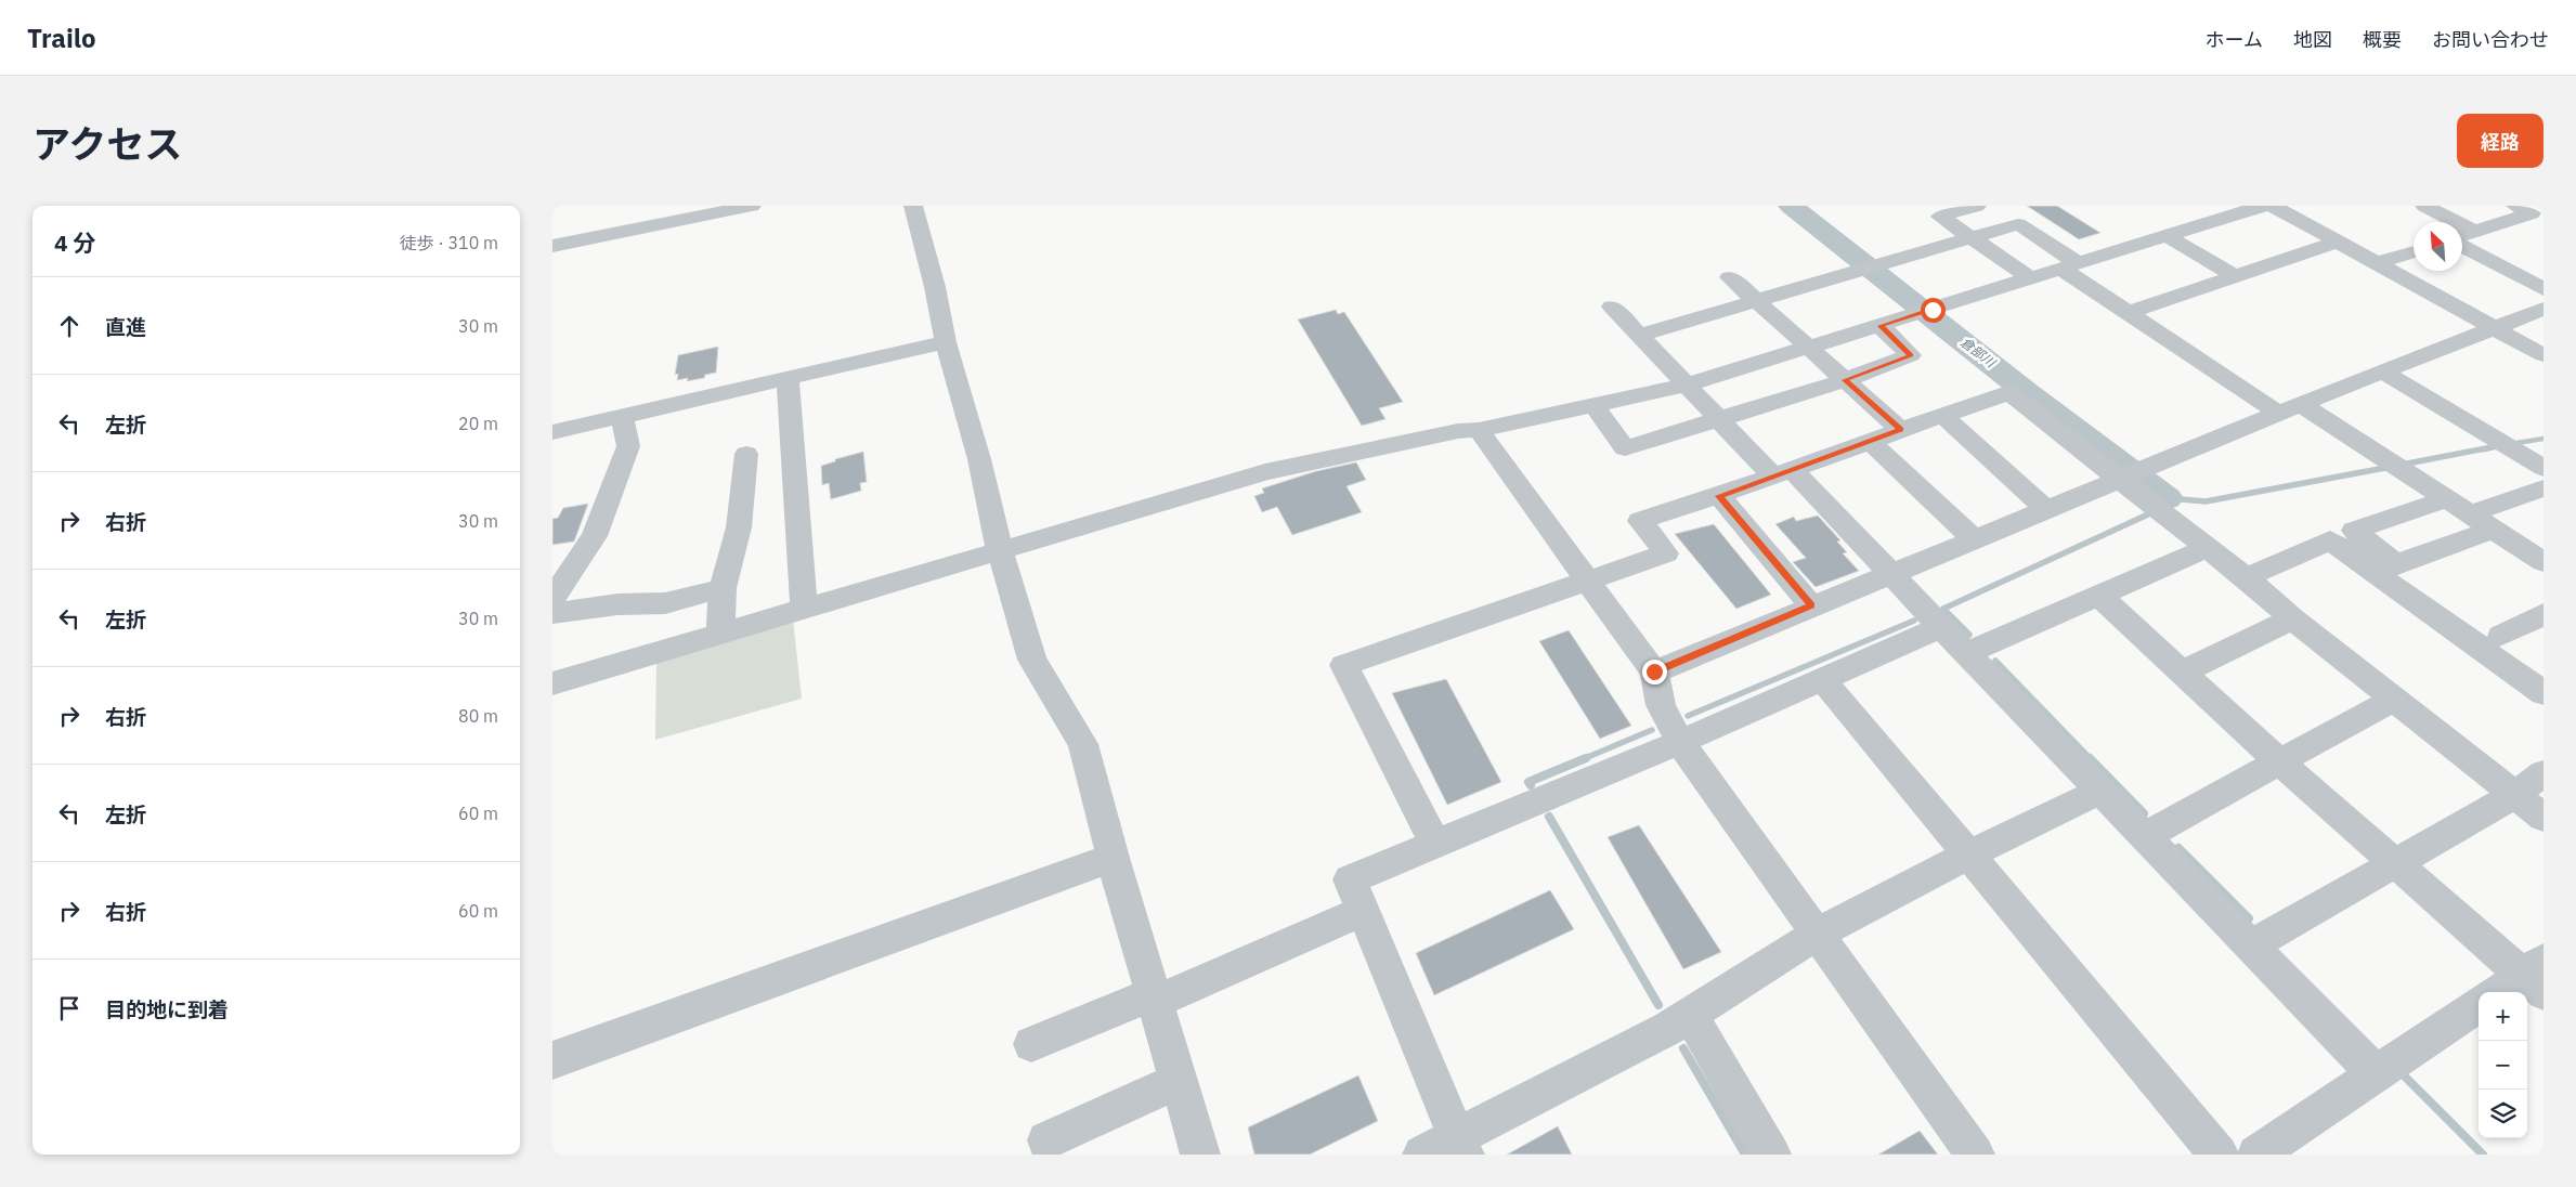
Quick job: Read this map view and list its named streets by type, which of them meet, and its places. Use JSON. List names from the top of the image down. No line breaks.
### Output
{"water":["倉部川"],"north":"top left","page":{"header":"Trailo","nav":["ホーム","地図","概要","お問い合わせ"],"title":"アクセス","buttons":"経路","heading":["4 分","徒歩 · 310 m"],"list":[["直進","30 m"],["左折","20 m"],["右折","30 m"],["左折","30 m"],["右折","80 m"],["左折","60 m"],["右折","60 m"],"目的地に到着"],"map_buttons":["+","−"]}}
